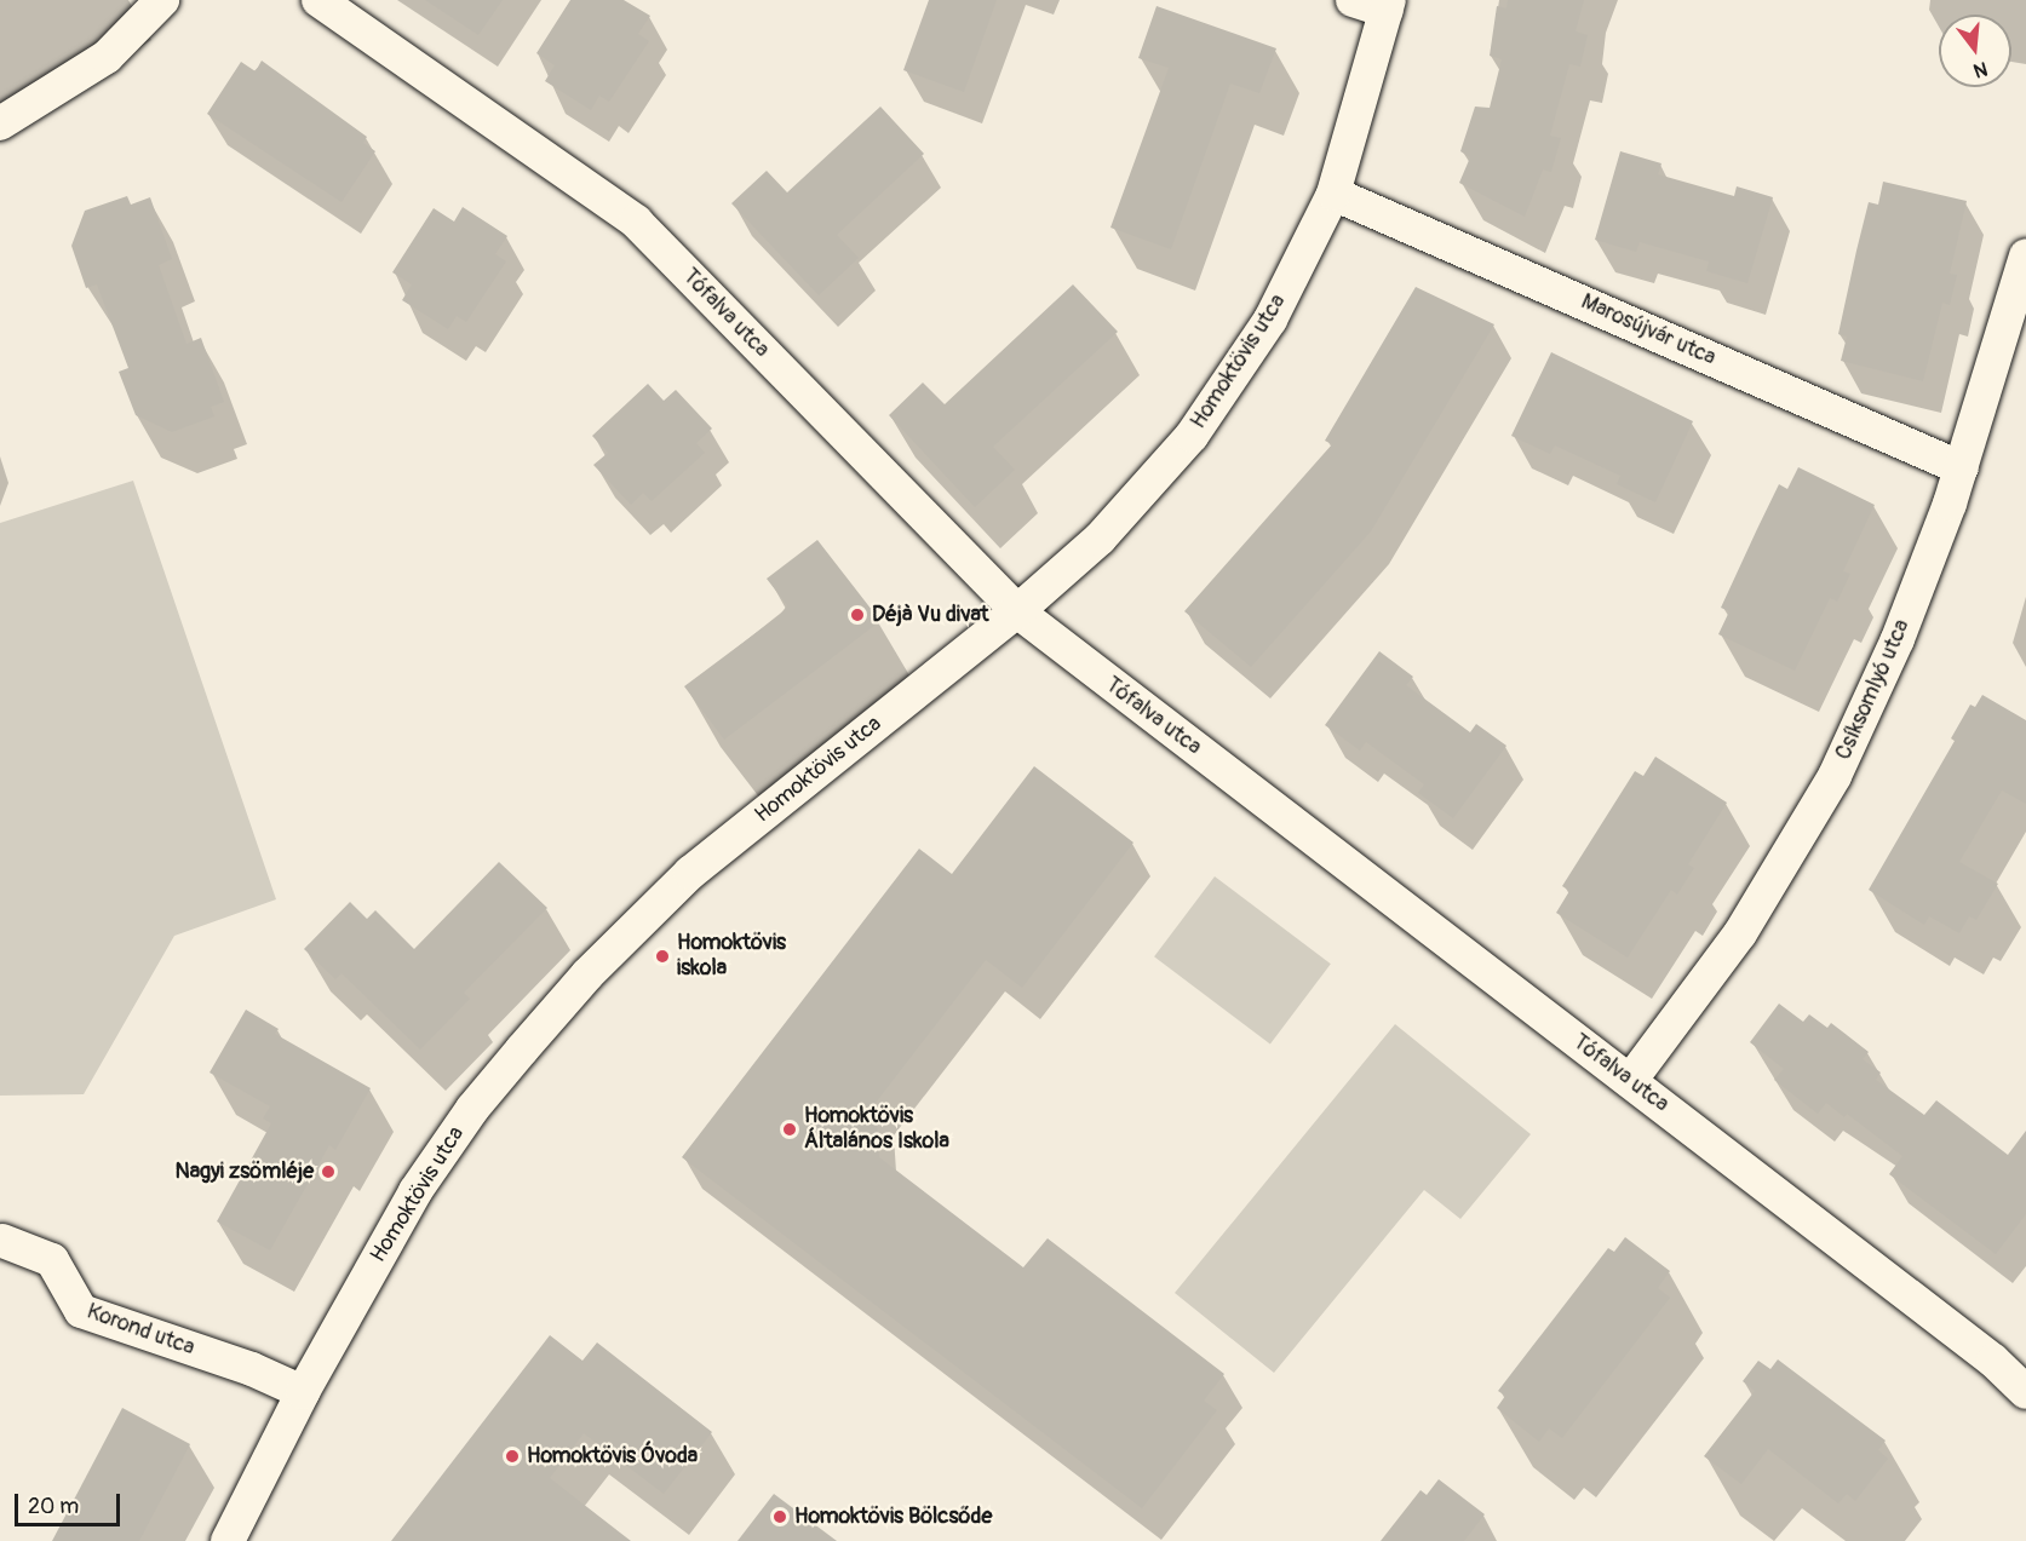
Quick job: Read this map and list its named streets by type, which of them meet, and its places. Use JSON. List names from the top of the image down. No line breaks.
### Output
{"streets":{"street":["Tófalva utca","Marosújvár utca","Homoktövis utca","Csíksomlyó utca","Korond utca"]},"crossings":[["Tófalva utca","Homoktövis utca"],["Tófalva utca","Csíksomlyó utca"],["Marosújvár utca","Homoktövis utca"],["Marosújvár utca","Csíksomlyó utca"],["Homoktövis utca","Korond utca"]],"places":["Déjà Vu divat","Homoktövis iskola","Homoktövis Általános Iskola","Nagyi zsömléje","Homoktövis Óvoda","Homoktövis Bölcsőde"],"scale_bar":"20 m","north":"bottom"}
